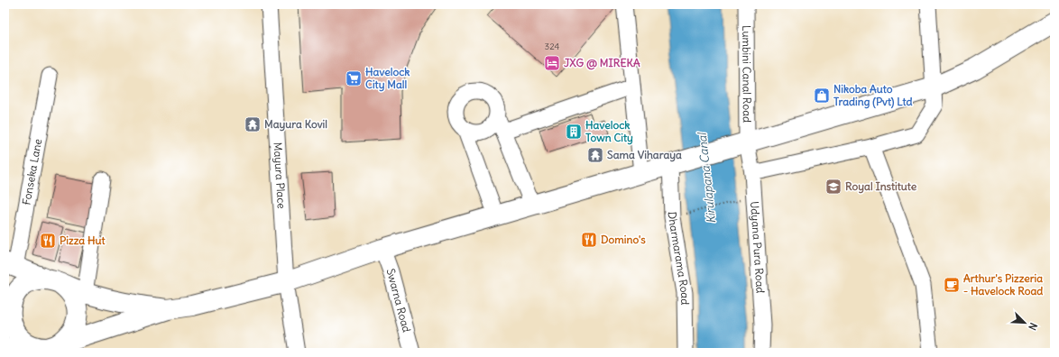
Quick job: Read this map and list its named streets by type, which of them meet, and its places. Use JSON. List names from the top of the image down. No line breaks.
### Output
{"streets":{"street":["Lumbini Canal Road","Fonseka Lane","Mayura Place","Udyana Pura Road","Dharmarama Road","Swarna Road"]},"crossings":[["Lumbini Canal Road","Udyana Pura Road"]],"water":["Kirulapana Canal"],"places":{"hotel":["JXG @ MIREKA"],"supermarket":["Havelock City Mall"],"shop":["Nikoba Auto Trading (Pvt) Ltd"],"temple":["Mayura Kovil","Sama Viharaya"],"building":["Havelock Town City"],"school or university":["Royal Institute"],"restaurant":["Domino's","Pizza Hut"],"cafe":["Arthur's Pizzeria - Havelock Road"]},"house_numbers":["324"],"north":"bottom right"}
